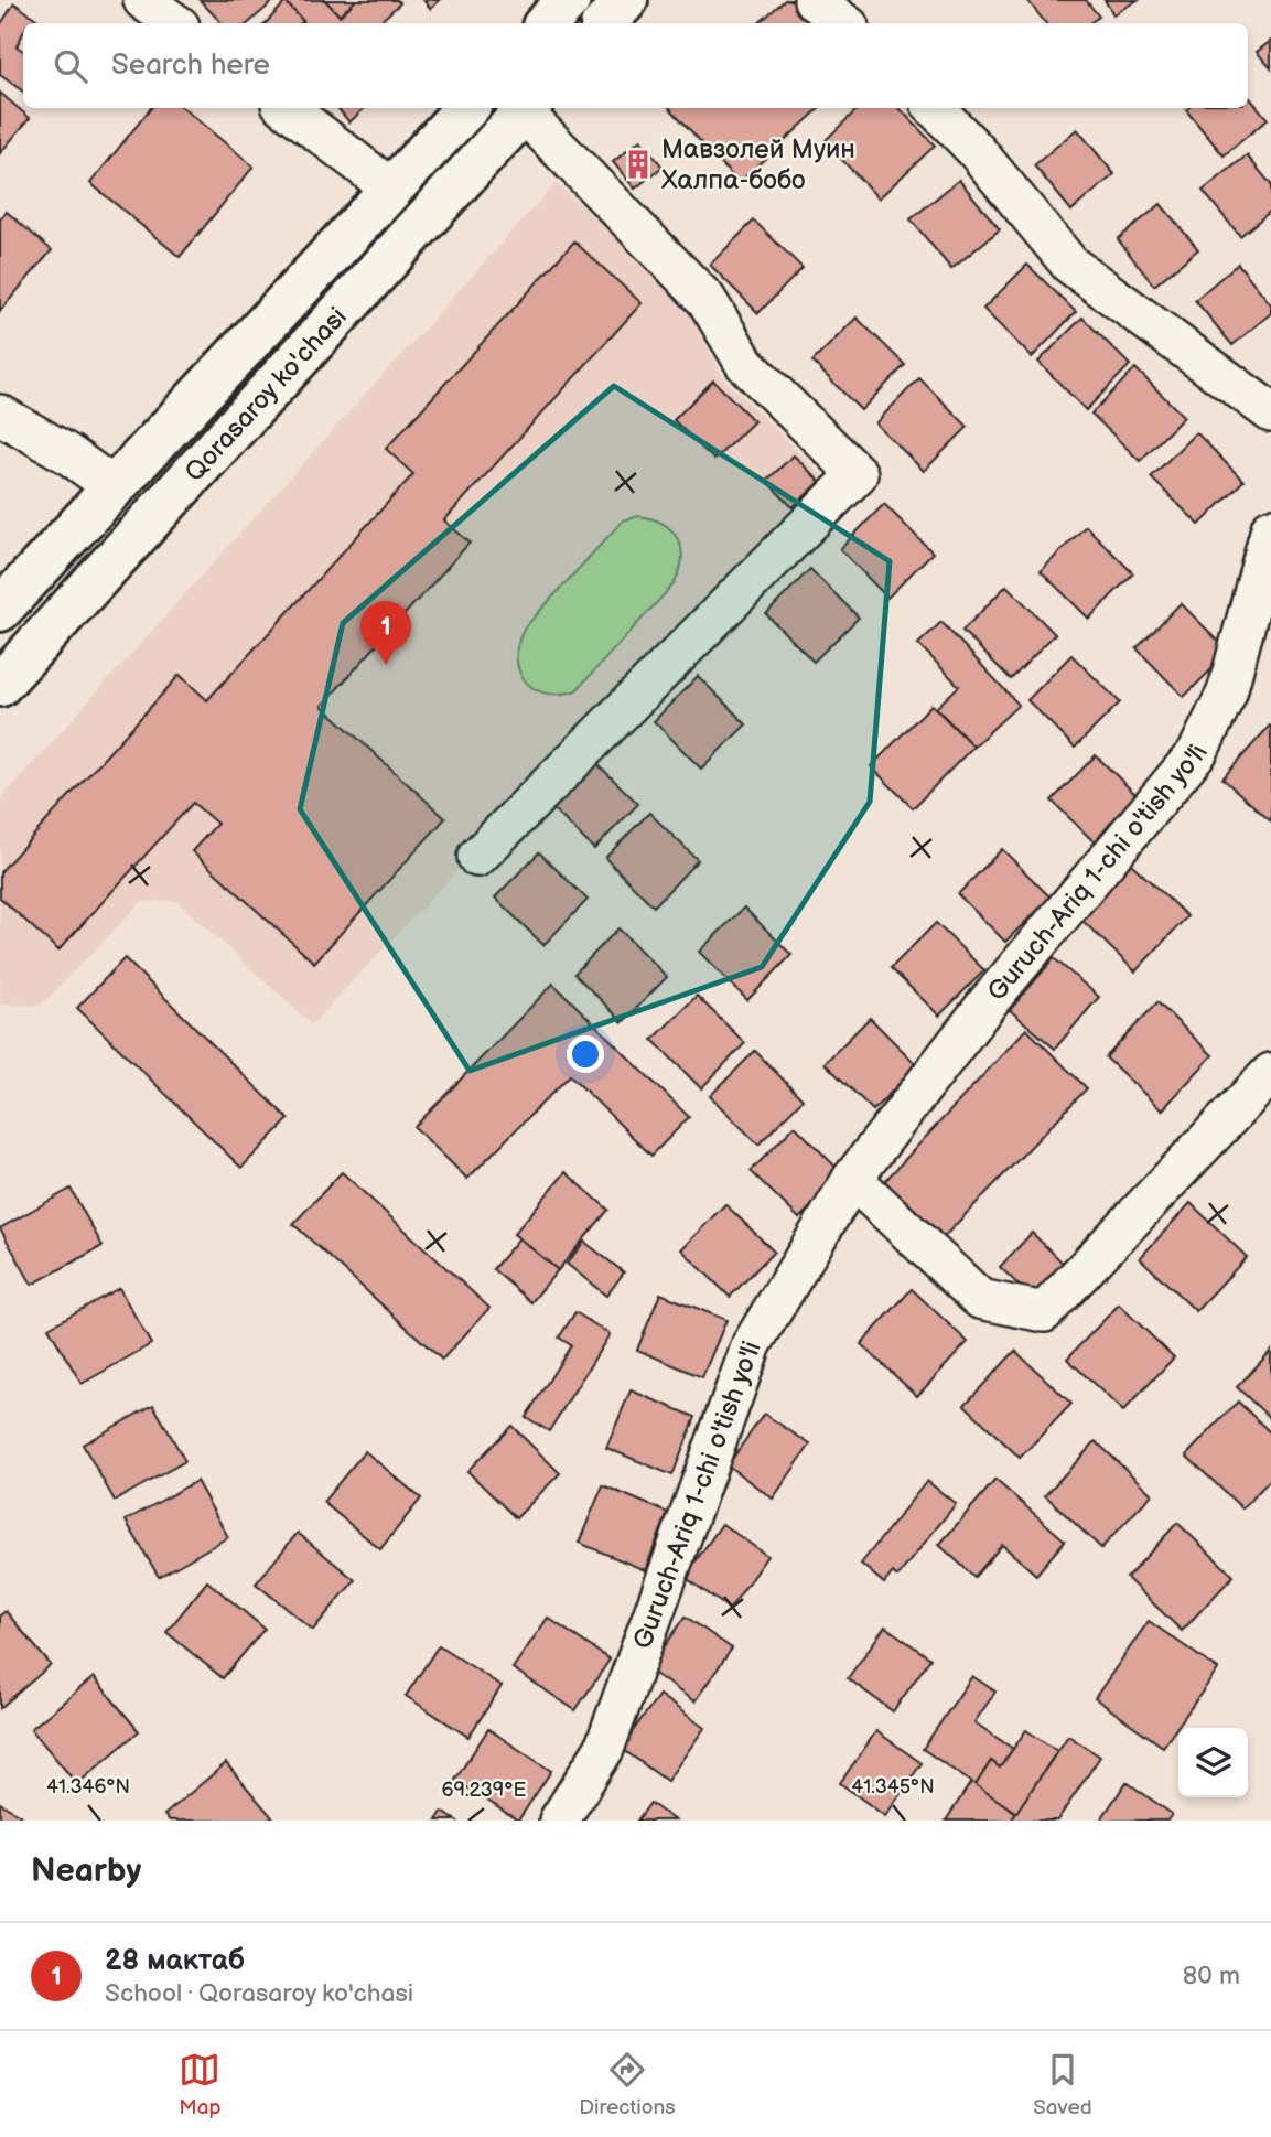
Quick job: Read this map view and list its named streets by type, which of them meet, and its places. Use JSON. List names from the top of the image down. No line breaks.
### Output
{"streets":{"main road":["Qorasaroy ko'chasi"],"street":["Guruch-Ariq 1-chi o'tish yo'li"]},"places":{"building":["Мавзолей Муин Халпа-бобо"]},"page":{"search":"Search here","pins":"1","heading":"Nearby","list":[{"mark":"1","name":"28 мактаб","note":"School · Qorasaroy ko'chasi","value":"80 m"}],"nav":["Map","Directions","Saved"]},"coordinates":["41.346°N","41.345°N","69.239°E"]}
